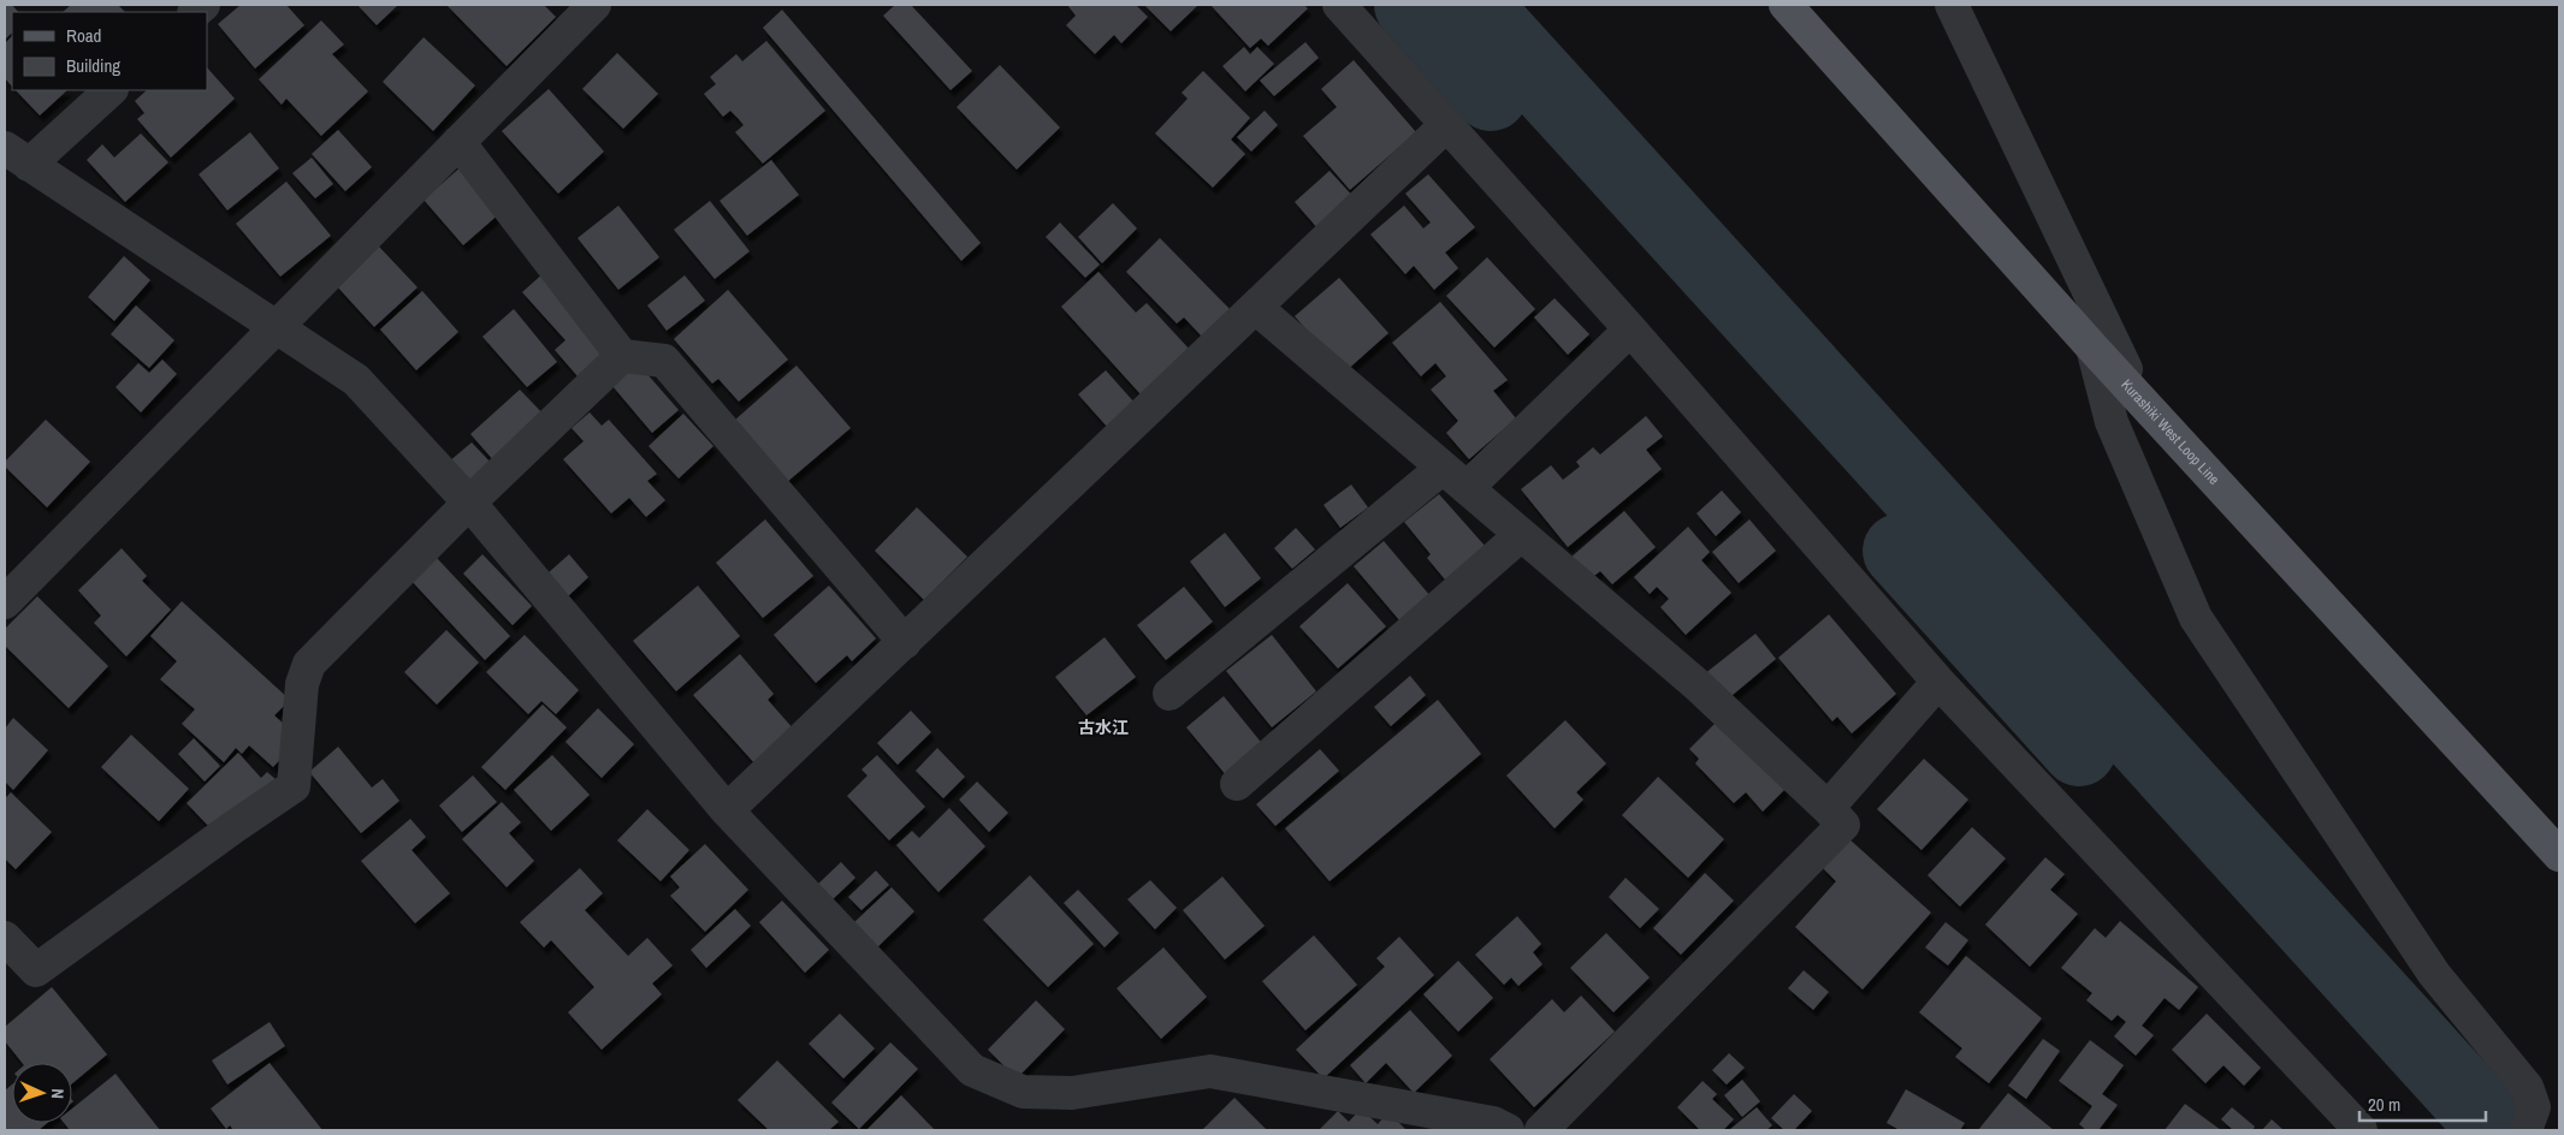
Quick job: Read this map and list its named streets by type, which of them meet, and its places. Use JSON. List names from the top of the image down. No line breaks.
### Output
{"streets":{"main road":["Kurashiki West Loop Line"]},"districts":["古水江"],"legend":["Road","Building"],"scale_bar":"20 m","north":"right"}
